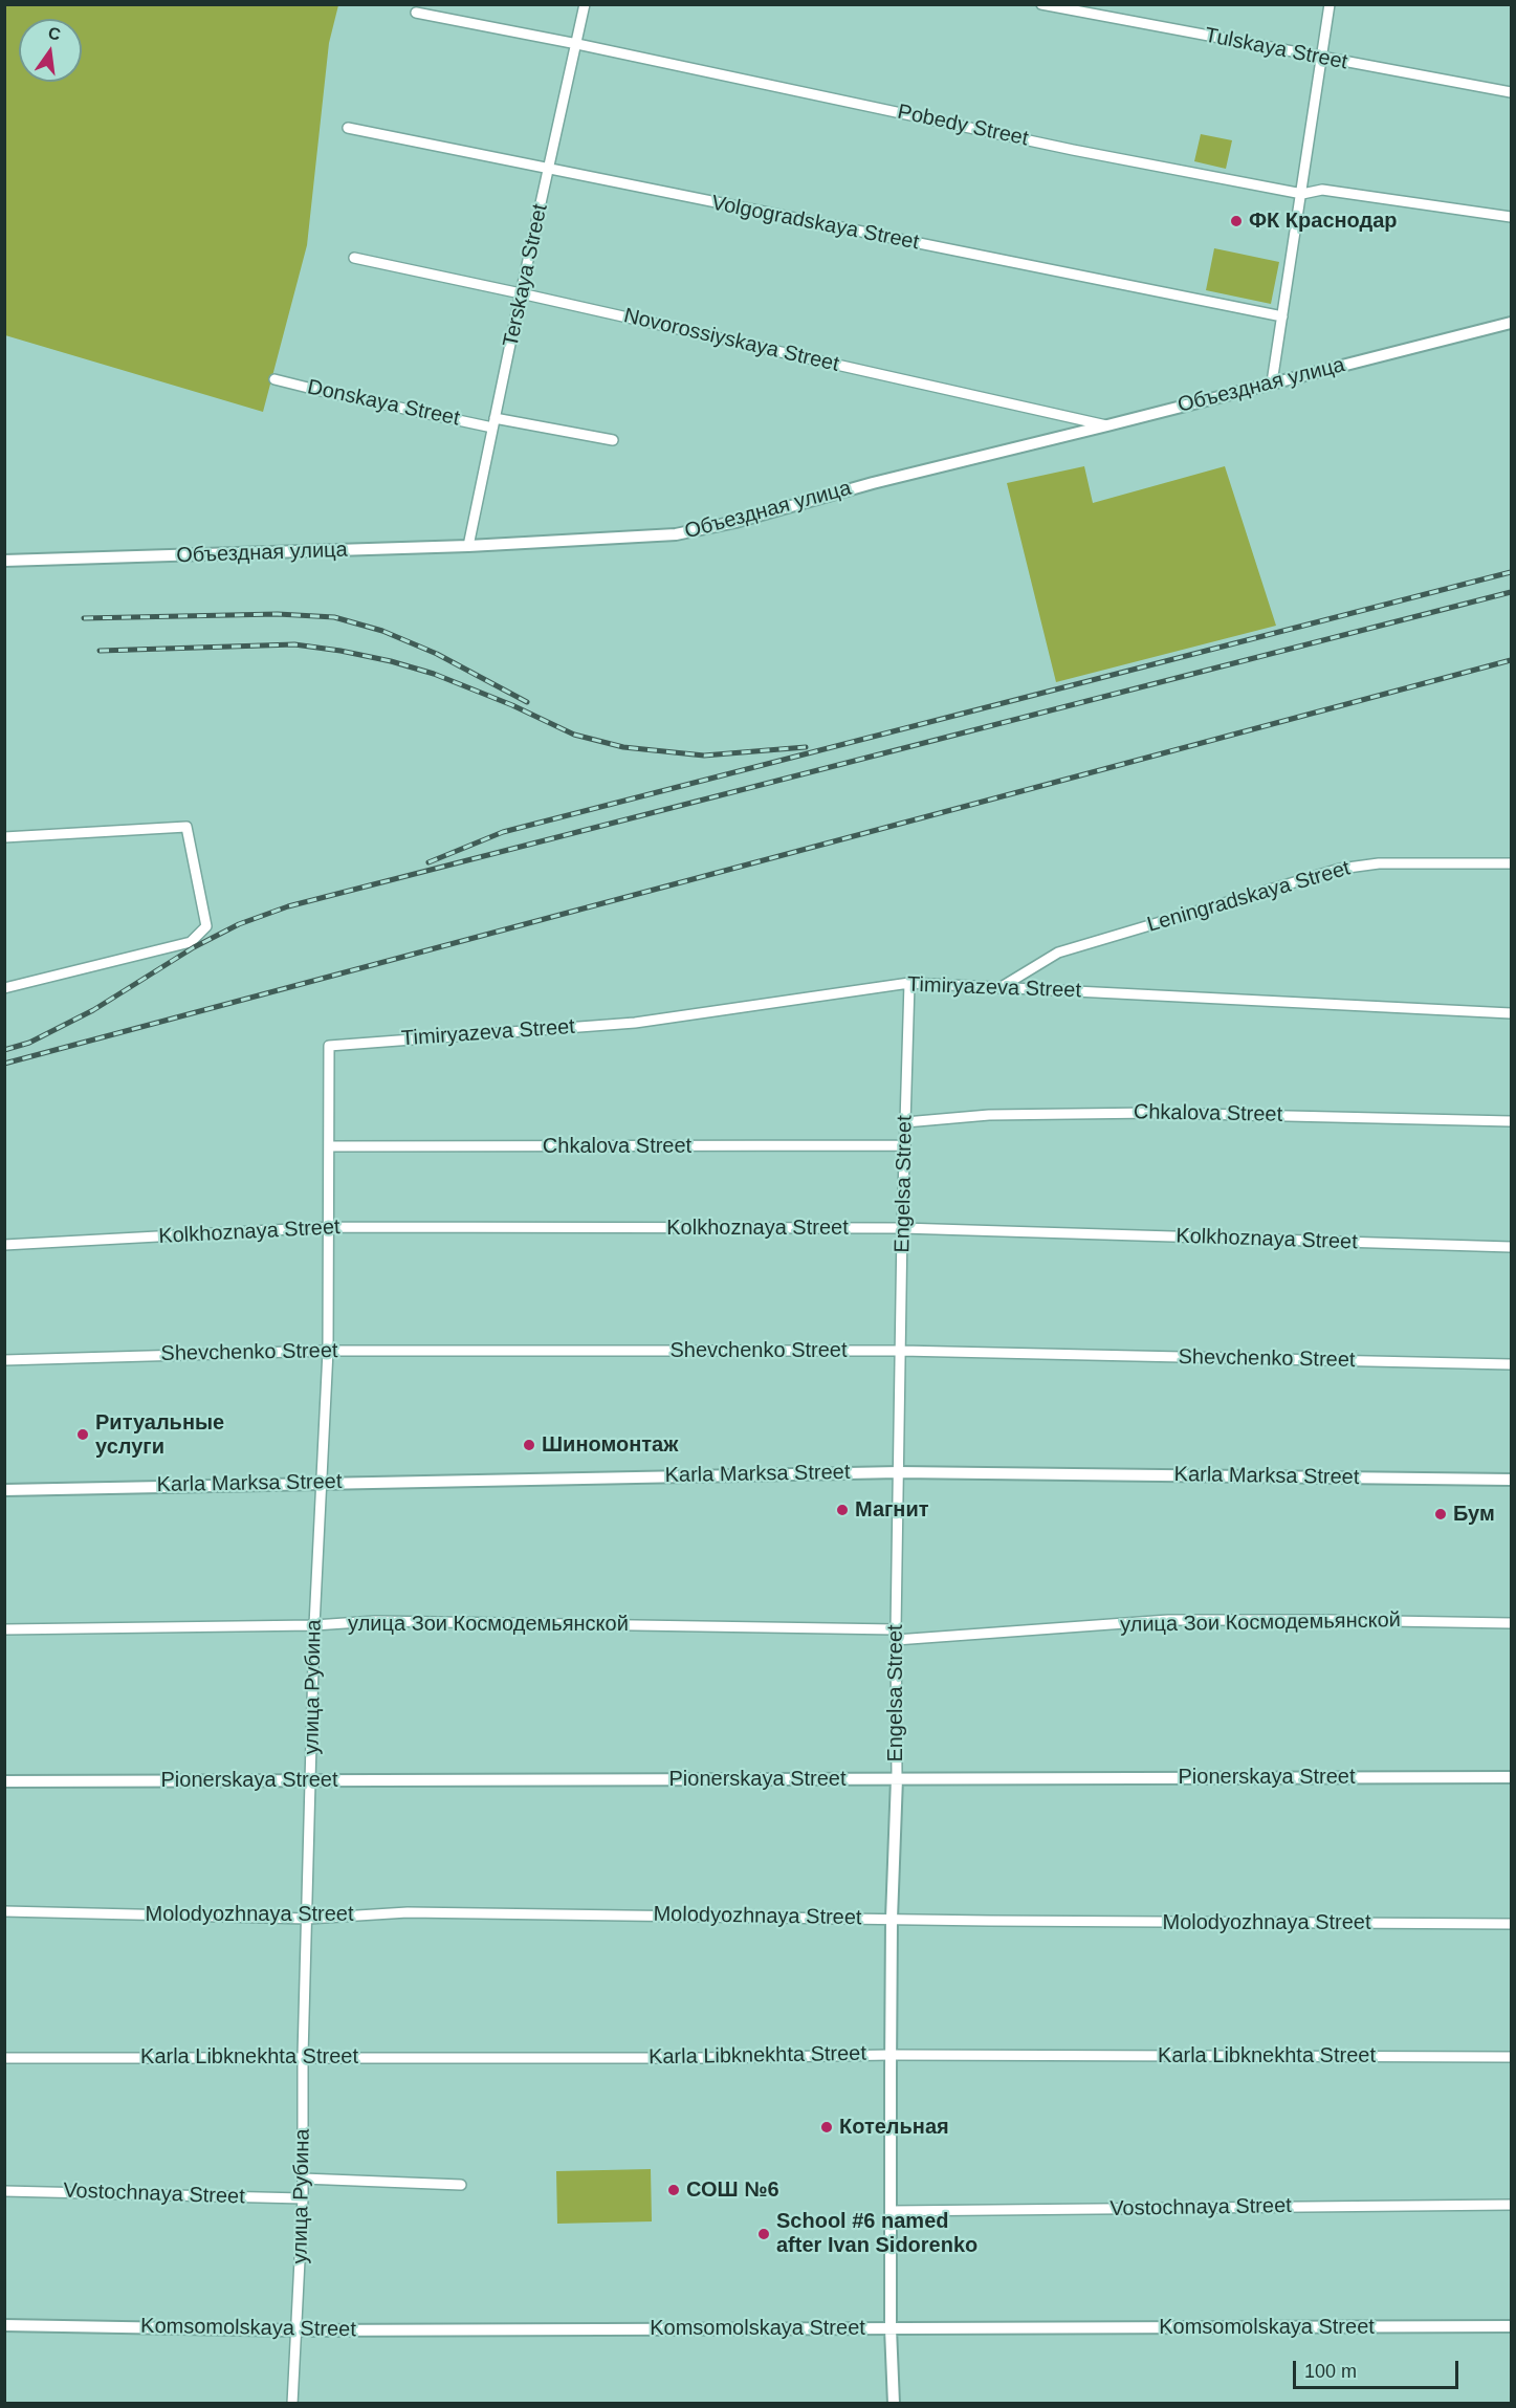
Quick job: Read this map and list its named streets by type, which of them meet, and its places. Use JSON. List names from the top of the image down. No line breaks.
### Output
{"streets":{"street":["Tulskaya Street","Pobedy Street","Volgogradskaya Street","Terskaya Street","Novorossiyskaya Street","Объездная улица","Donskaya Street","Leningradskaya Street","Timiryazeva Street","Chkalova Street","Engelsa Street","Kolkhoznaya Street","Shevchenko Street","Karla Marksa Street","улица Зои Космодемьянской","улица Рубина","Pionerskaya Street","Molodyozhnaya Street","Karla Libknekhta Street","Vostochnaya Street","Komsomolskaya Street"]},"crossings":[["Pobedy Street","Terskaya Street"],["Volgogradskaya Street","Terskaya Street"],["Terskaya Street","Novorossiyskaya Street"],["Terskaya Street","Объездная улица"],["Terskaya Street","Donskaya Street"],["Novorossiyskaya Street","Объездная улица"],["Leningradskaya Street","Timiryazeva Street"],["Timiryazeva Street","Engelsa Street"],["Timiryazeva Street","улица Рубина"],["Chkalova Street","Engelsa Street"],["Chkalova Street","улица Рубина"],["Engelsa Street","Kolkhoznaya Street"],["Engelsa Street","Shevchenko Street"],["Engelsa Street","Karla Marksa Street"],["Engelsa Street","улица Зои Космодемьянской"],["Engelsa Street","Pionerskaya Street"],["Engelsa Street","Molodyozhnaya Street"],["Engelsa Street","Karla Libknekhta Street"],["Engelsa Street","Vostochnaya Street"],["Engelsa Street","Komsomolskaya Street"],["Kolkhoznaya Street","улица Рубина"],["Shevchenko Street","улица Рубина"],["Karla Marksa Street","улица Рубина"],["улица Зои Космодемьянской","улица Рубина"],["улица Рубина","Pionerskaya Street"],["улица Рубина","Molodyozhnaya Street"],["улица Рубина","Karla Libknekhta Street"],["улица Рубина","Vostochnaya Street"],["улица Рубина","Komsomolskaya Street"]],"places":["ФК Краснодар","Ритуальные услуги","Шиномонтаж","Магнит","Бум","Котельная","СОШ №6","School #6 named after Ivan Sidorenko"],"scale_bar":"100 m","north":"top"}
